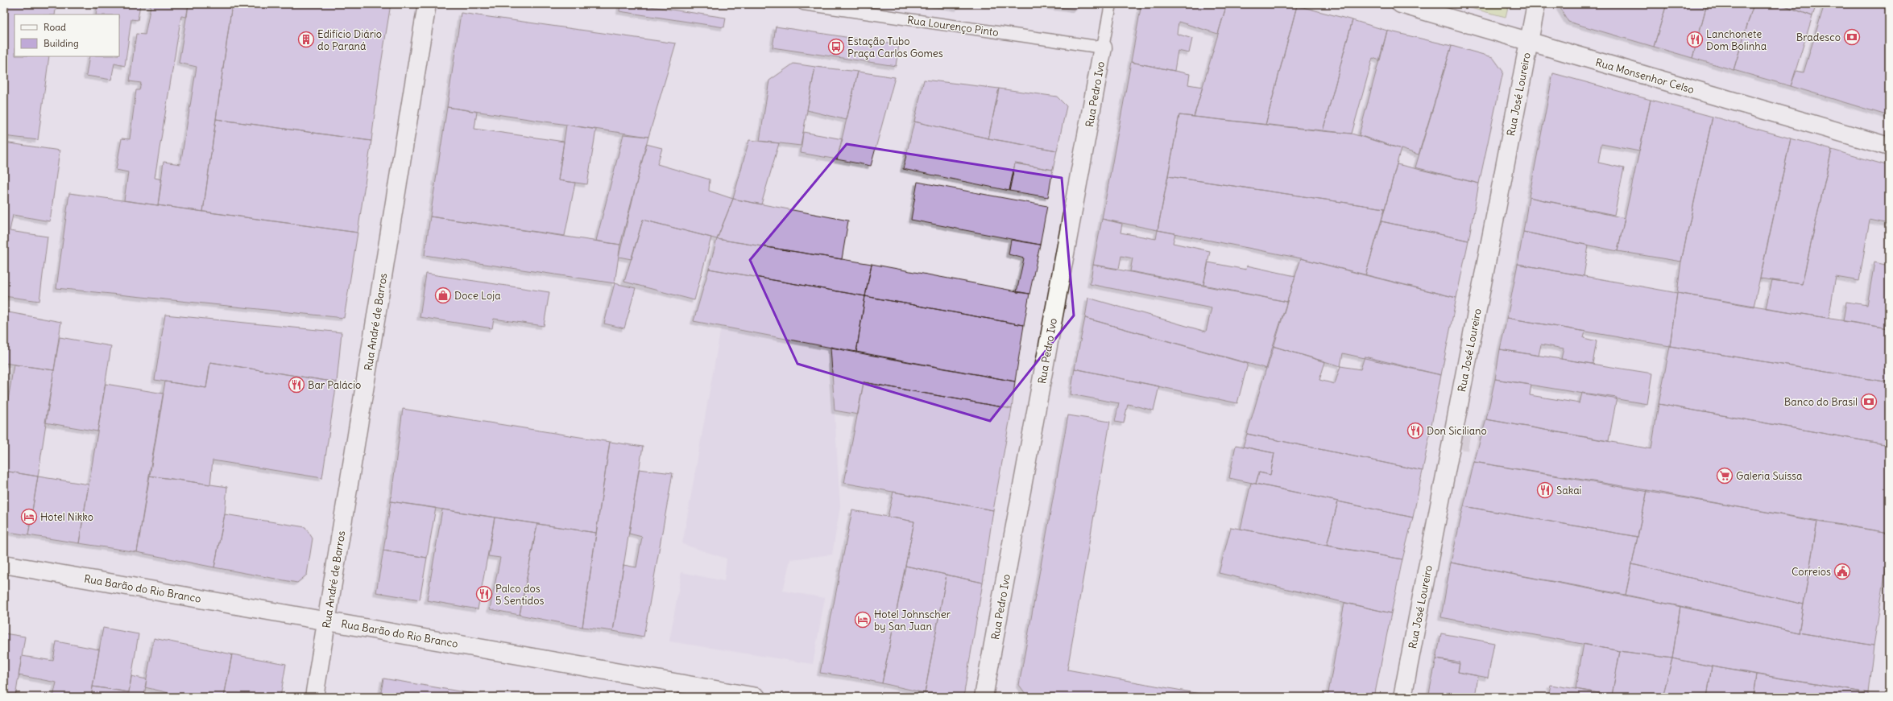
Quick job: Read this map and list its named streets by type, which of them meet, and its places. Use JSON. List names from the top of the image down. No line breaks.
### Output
{"streets":{"street":["Rua Monsenhor Celso","Rua Pedro Ivo","Rua José Loureiro","Rua André de Barros","Rua Barão do Rio Branco"],"lane":["Rua Lourenço Pinto"]},"crossings":[["Rua Lourenço Pinto","Rua Pedro Ivo"],["Rua Monsenhor Celso","Rua José Loureiro"],["Rua André de Barros","Rua Barão do Rio Branco"]],"places":{"bank":["Bradesco","Banco do Brasil"],"building":["Edifício Diário do Paraná"],"restaurant":["Lanchonete Dom Bolinha","Bar Palácio","Don Siciliano","Sakai","Palco dos 5 Sentidos"],"bus stop":["Estação Tubo Praça Carlos Gomes"],"shop":["Doce Loja"],"supermarket":["Galeria Suíssa"],"hotel":["Hotel Nikko","Hotel Johnscher by San Juan"],"public building":["Correios"]},"legend":["Road","Building"]}
